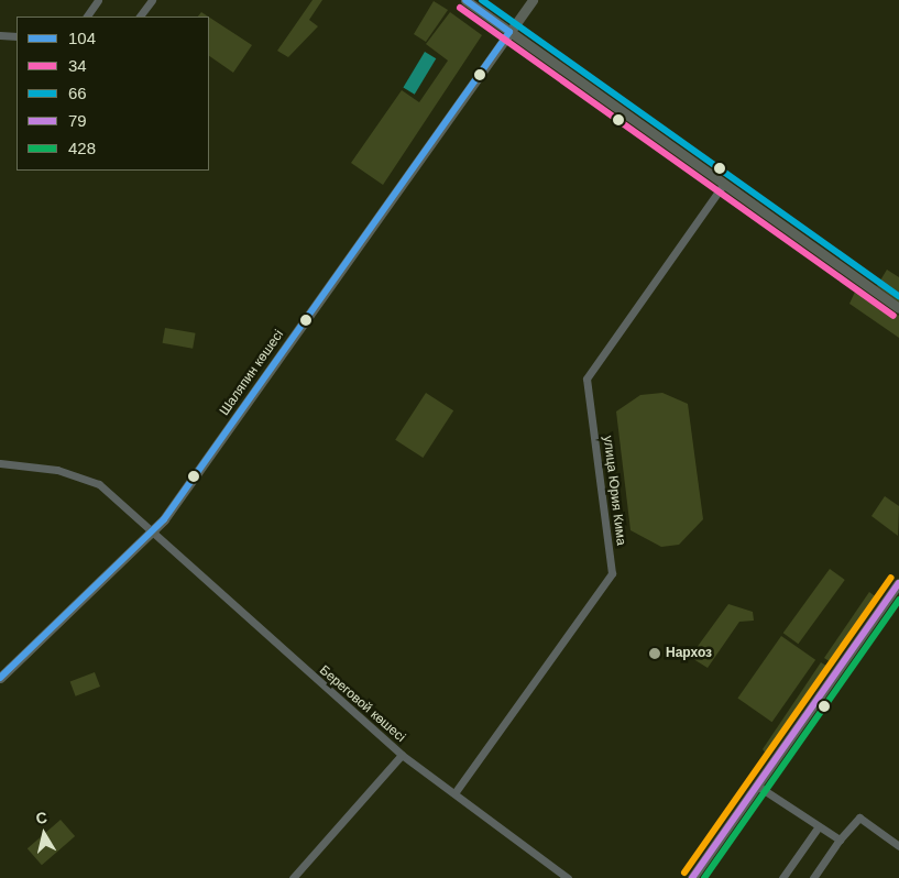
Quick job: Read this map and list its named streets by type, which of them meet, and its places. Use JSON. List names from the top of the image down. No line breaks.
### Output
{"streets":{"main road":["Шаляпин көшесі"],"street":["улица Юрия Кима","Береговой көшесі"]},"crossings":[["Шаляпин көшесі","Береговой көшесі"],["улица Юрия Кима","Береговой көшесі"]],"places":["Нархоз"],"lines":["transit line 104","transit line 66","transit line 34","transit line 79","transit line 428"],"legend":["104","34","66","79","428"],"north":"top"}
